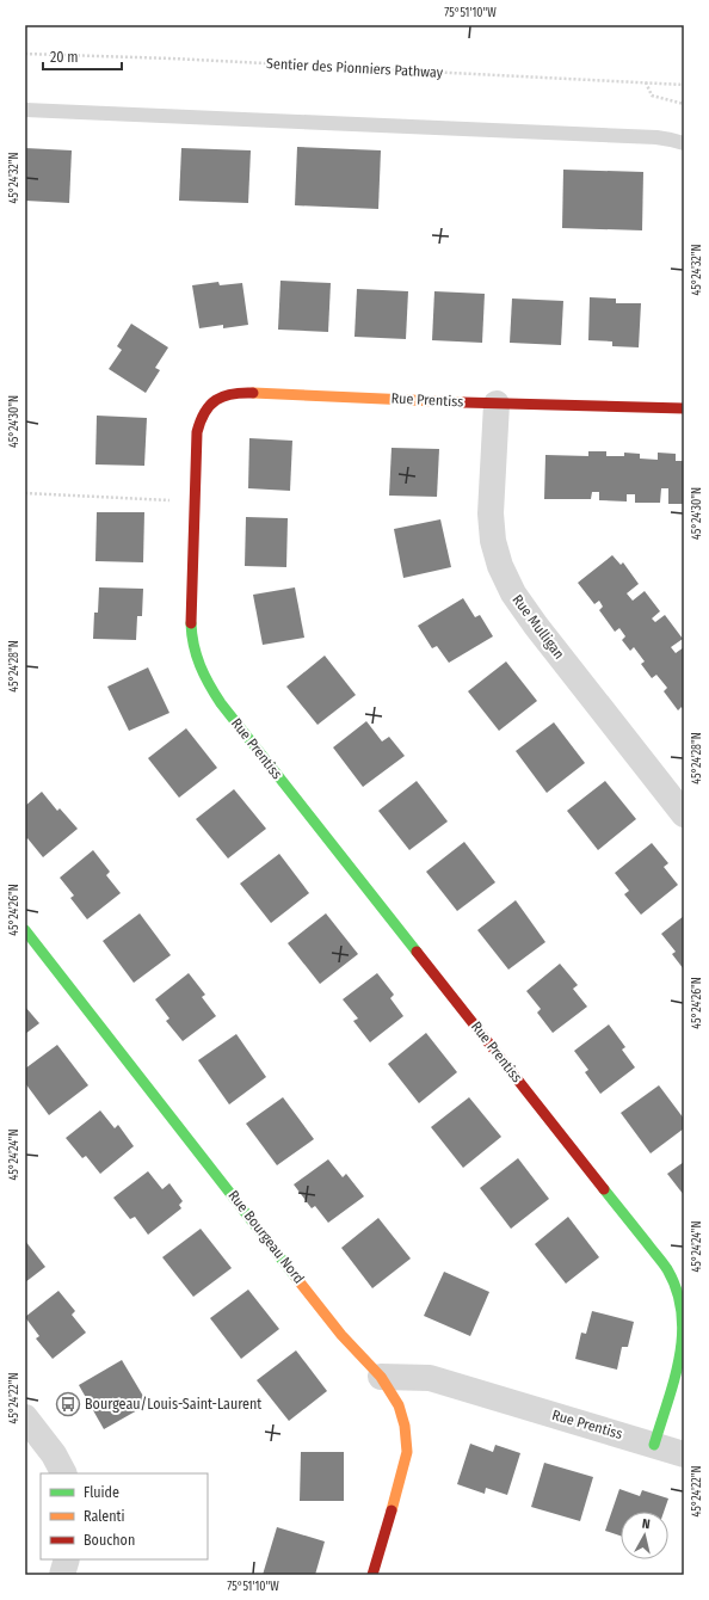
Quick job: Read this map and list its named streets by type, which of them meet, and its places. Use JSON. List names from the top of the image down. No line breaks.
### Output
{"streets":{"street":["Rue Prentiss","Rue Mulligan","Rue Bourgeau Nord"],"path":["Sentier des Pionniers Pathway"]},"crossings":[["Rue Prentiss","Rue Mulligan"],["Rue Prentiss","Rue Bourgeau Nord"]],"places":{"bus stop":["Bourgeau/Louis-Saint-Laurent"]},"legend":["Fluide","Ralenti","Bouchon"],"scale_bar":"20 m","north":"top","coordinates":["75°51'10\"W","45°24'32\"N","45°24'30\"N","45°24'28\"N","45°24'26\"N","45°24'24\"N","45°24'22\"N"]}
